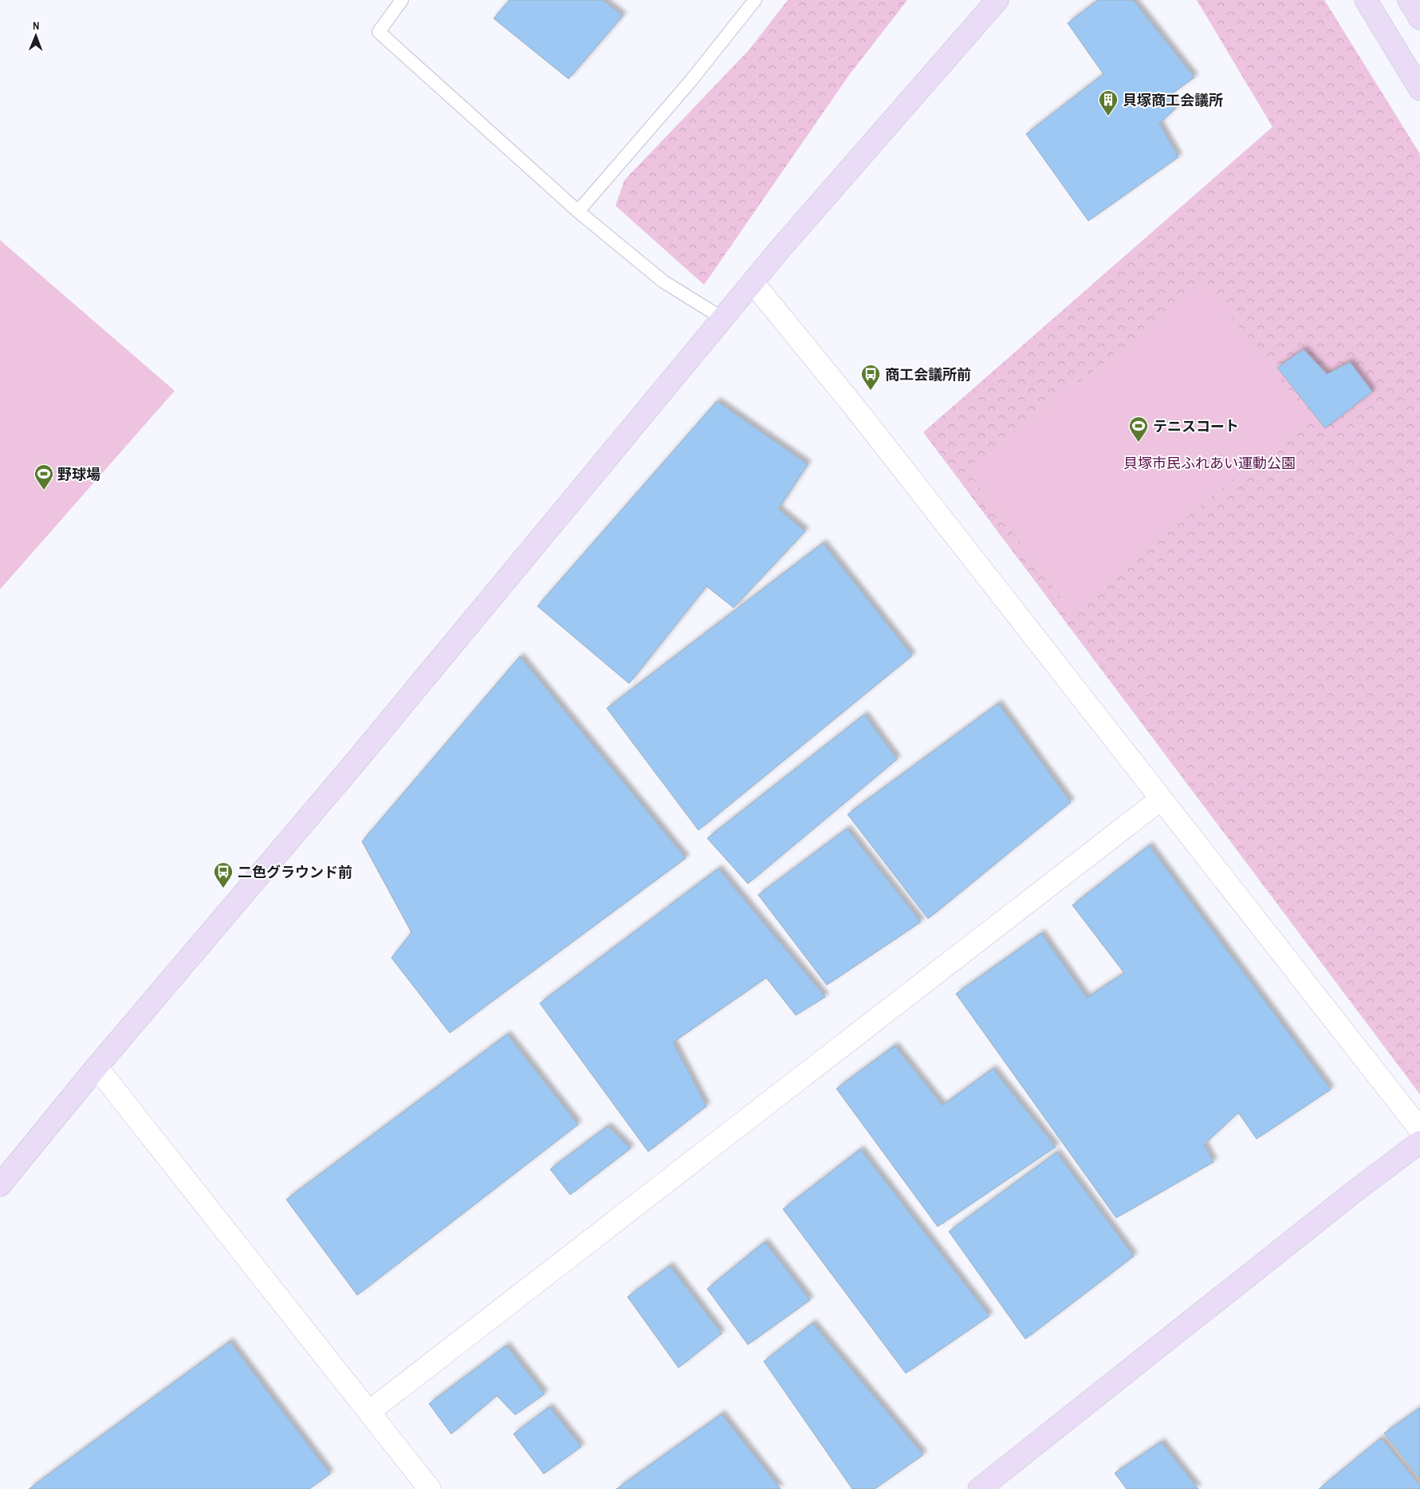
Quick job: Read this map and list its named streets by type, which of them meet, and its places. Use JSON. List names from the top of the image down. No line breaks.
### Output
{"parks":["貝塚市民ふれあい運動公園"],"places":{"building":["貝塚商工会議所"],"bus stop":["商工会議所前","二色グラウンド前"],"sports":["テニスコート","野球場"]},"north":"top"}
